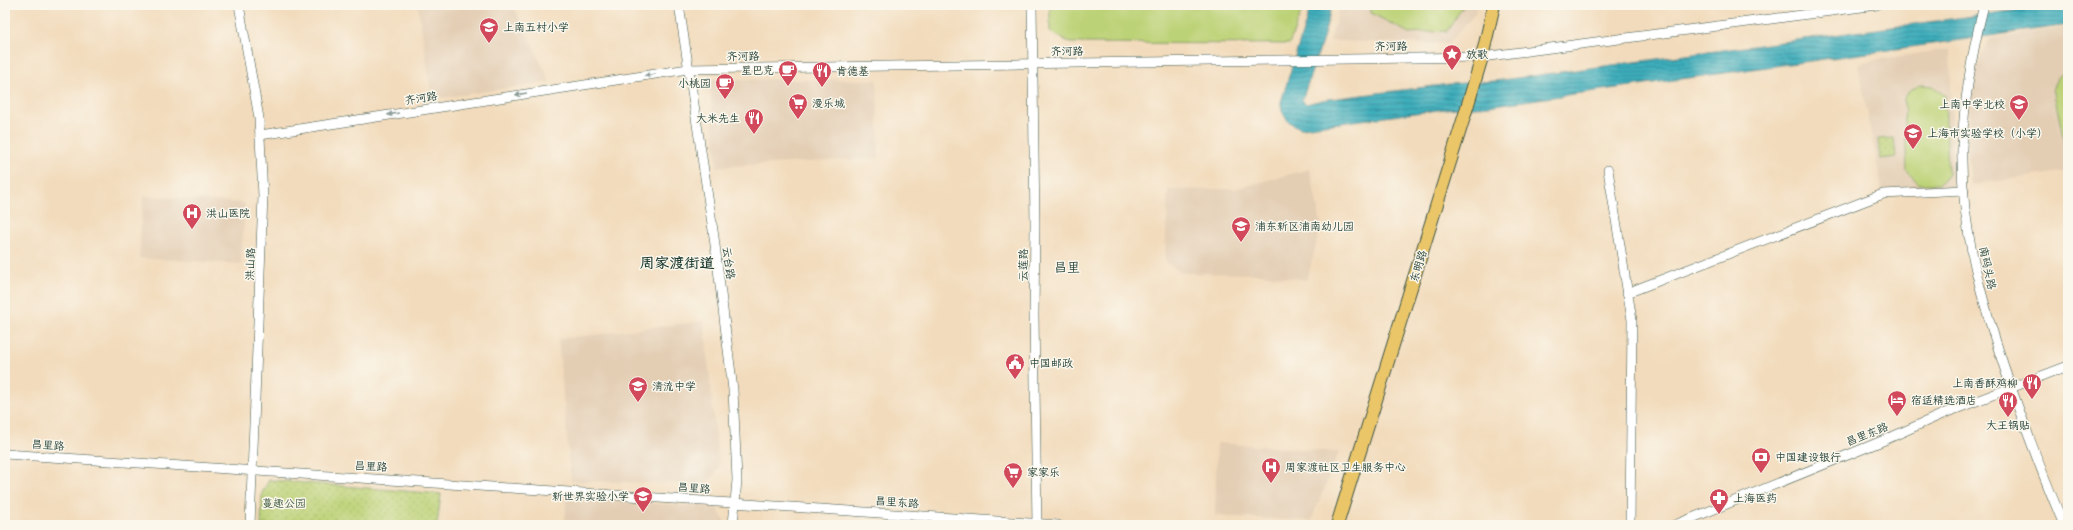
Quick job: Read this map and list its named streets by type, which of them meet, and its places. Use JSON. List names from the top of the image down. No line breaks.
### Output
{"streets":{"main road":["东明路"],"street":["齐河路","云台路","洪山路","云莲路","南码头路","昌里东路","昌里路"]},"crossings":[["齐河路","云台路"],["齐河路","洪山路"],["齐河路","云莲路"],["齐河路","东明路"],["云台路","昌里东路"],["云台路","昌里路"],["洪山路","昌里路"],["云莲路","昌里东路"],["南码头路","昌里东路"],["昌里东路","昌里路"]],"districts":["周家渡街道","昌里"],"parks":["蔓趣公园"],"places":{"school or university":["上南五村小学","上南中学北校","上海市实验学校（小学）","浦东新区浦南幼儿园","清流中学","新世界实验小学"],"place":["放歌"],"cafe":["星巴克","小桃园"],"restaurant":["肯德基","大米先生","上南香酥鸡柳","大王锅贴"],"supermarket":["漫乐城","家家乐"],"hospital":["洪山医院","周家渡社区卫生服务中心"],"public building":["中国邮政"],"hotel":["宿适精选酒店"],"bank":["中国建设银行"],"pharmacy":["上海医药"]}}
